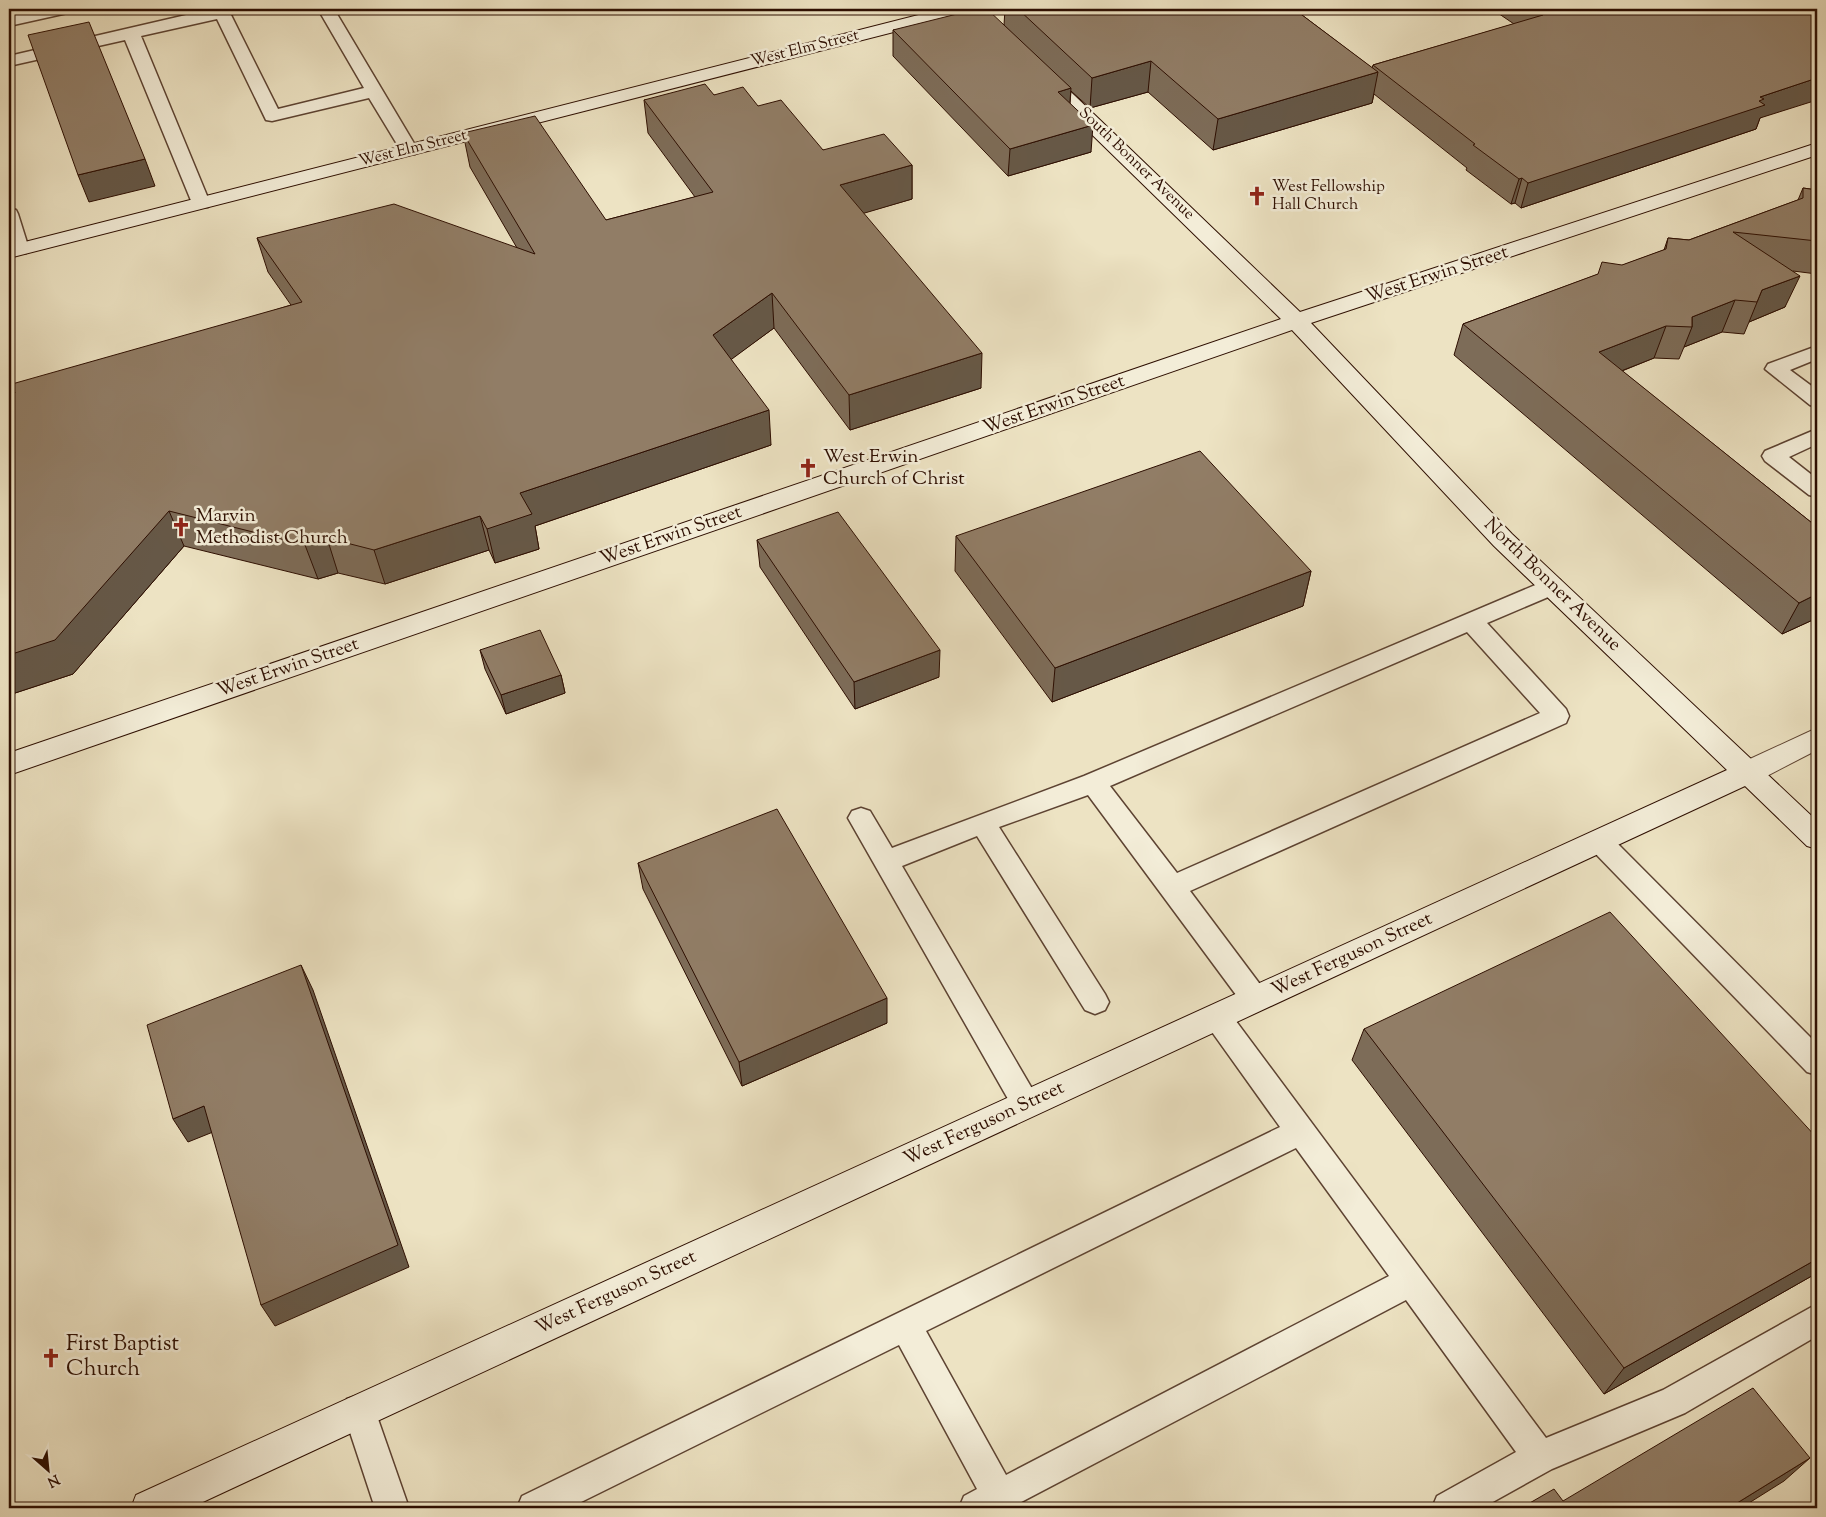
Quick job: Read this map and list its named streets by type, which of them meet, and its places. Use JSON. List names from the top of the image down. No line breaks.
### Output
{"streets":{"main road":["West Elm Street","South Bonner Avenue","West Erwin Street","North Bonner Avenue","West Ferguson Street"]},"crossings":[["South Bonner Avenue","West Erwin Street"],["South Bonner Avenue","North Bonner Avenue"],["West Erwin Street","North Bonner Avenue"],["North Bonner Avenue","West Ferguson Street"]],"places":{"church":["West Fellowship Hall Church","West Erwin Church of Christ","Marvin Methodist Church","First Baptist Church"]},"north":"bottom right"}
